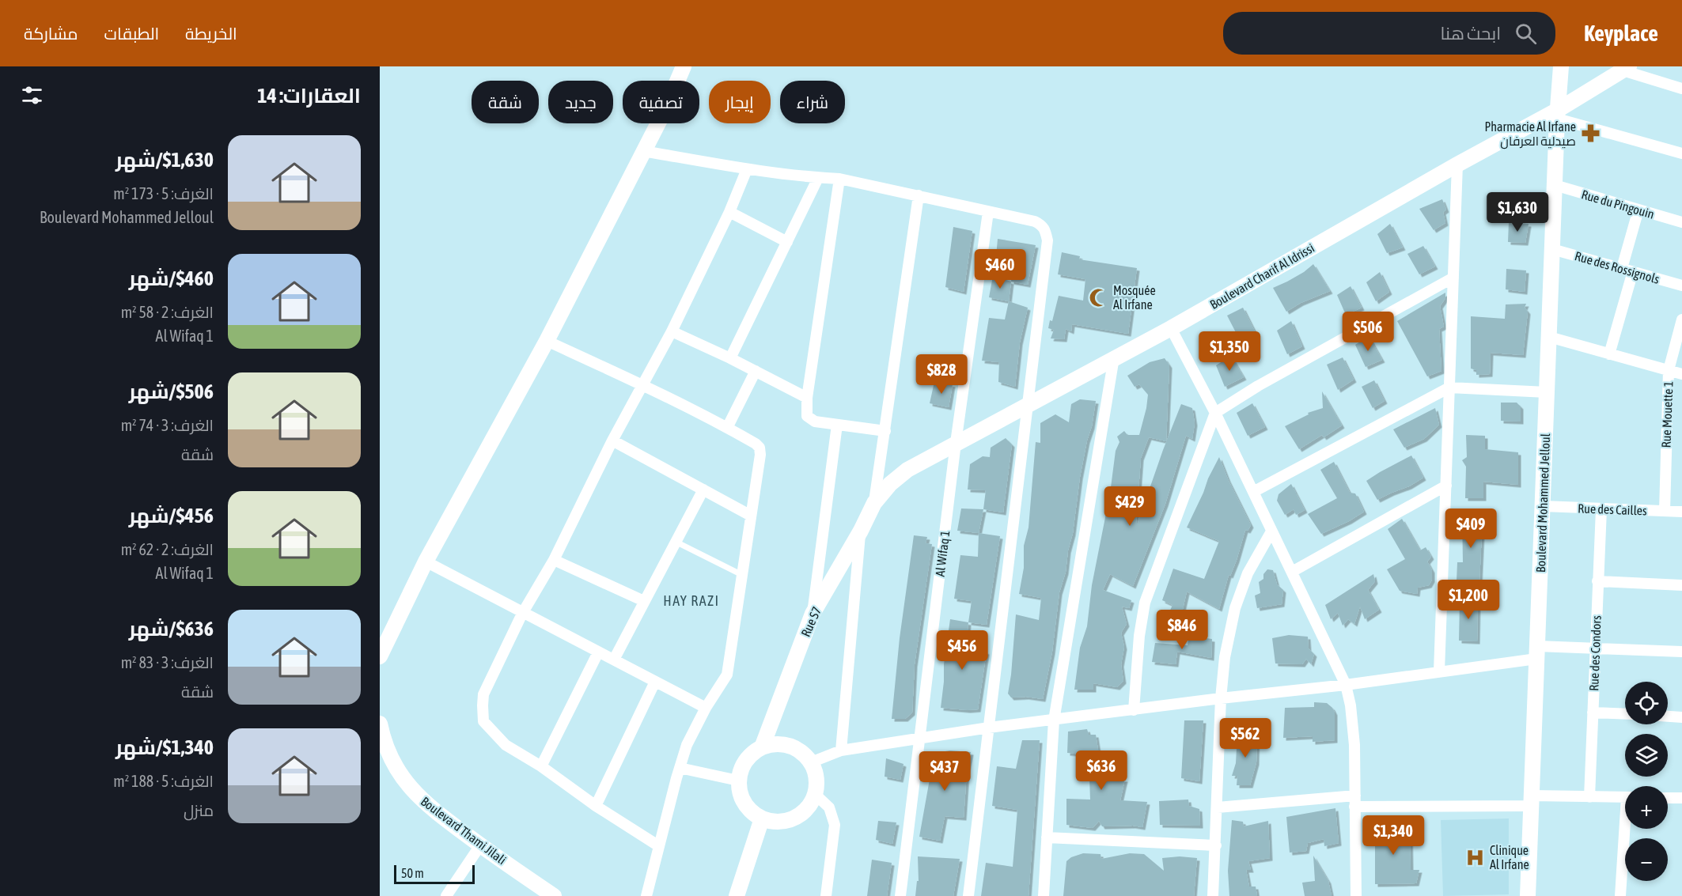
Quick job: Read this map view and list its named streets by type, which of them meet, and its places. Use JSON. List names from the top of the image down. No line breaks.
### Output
{"streets":{"street":["Rue du Pingouin","Rue des Rossignols","Boulevard Charif Al Idrissi","Rue Mouette 1","Boulevard Mohammed Jelloul","Rue des Cailles","Al Wifaq 1","Rue S7","Rue des Condors","Boulevard Thami Jilali"]},"crossings":[["Rue du Pingouin","Boulevard Mohammed Jelloul"],["Rue des Rossignols","Boulevard Mohammed Jelloul"],["Boulevard Charif Al Idrissi","Boulevard Mohammed Jelloul"],["Boulevard Charif Al Idrissi","Al Wifaq 1"],["Boulevard Charif Al Idrissi","Rue S7"],["Rue Mouette 1","Rue des Cailles"],["Boulevard Mohammed Jelloul","Rue des Cailles"],["Rue des Cailles","Rue des Condors"]],"districts":["HAY RAZI"],"places":{"pharmacy":["Pharmacie Al Irfane صيدلية العرفان"],"mosque":["Mosquée Al Irfane"],"hospital":["Clinique Al Irfane"]},"scale_bar":"50 m","page":{"header":"Keyplace","search":"ابحث هنا","nav":["الخريطة","الطبقات","مشاركة"],"heading":"العقارات: 14","chip":["شراء","إيجار","تصفية","جديد","شقة"],"list":[{"name":"$1,630/شهر","note":"الغرف: 5 · 173 m² · Boulevard Mohammed Jelloul"},{"name":"$460/شهر","note":"الغرف: 2 · 58 m² · Al Wifaq 1"},{"name":"$506/شهر","note":"الغرف: 3 · 74 m² · شقة"},{"name":"$456/شهر","note":"الغرف: 2 · 62 m² · Al Wifaq 1"},{"name":"$636/شهر","note":"الغرف: 3 · 83 m² · شقة"},{"name":"$1,340/شهر","note":"الغرف: 5 · 188 m² · منزل"}],"price":["$1,630","$460","$506","$1,350","$828","$429","$409","$1,200","$846","$456","$562","$636","$437","$1,340"],"map_buttons":["+","−"],"scale":"50 m"}}
